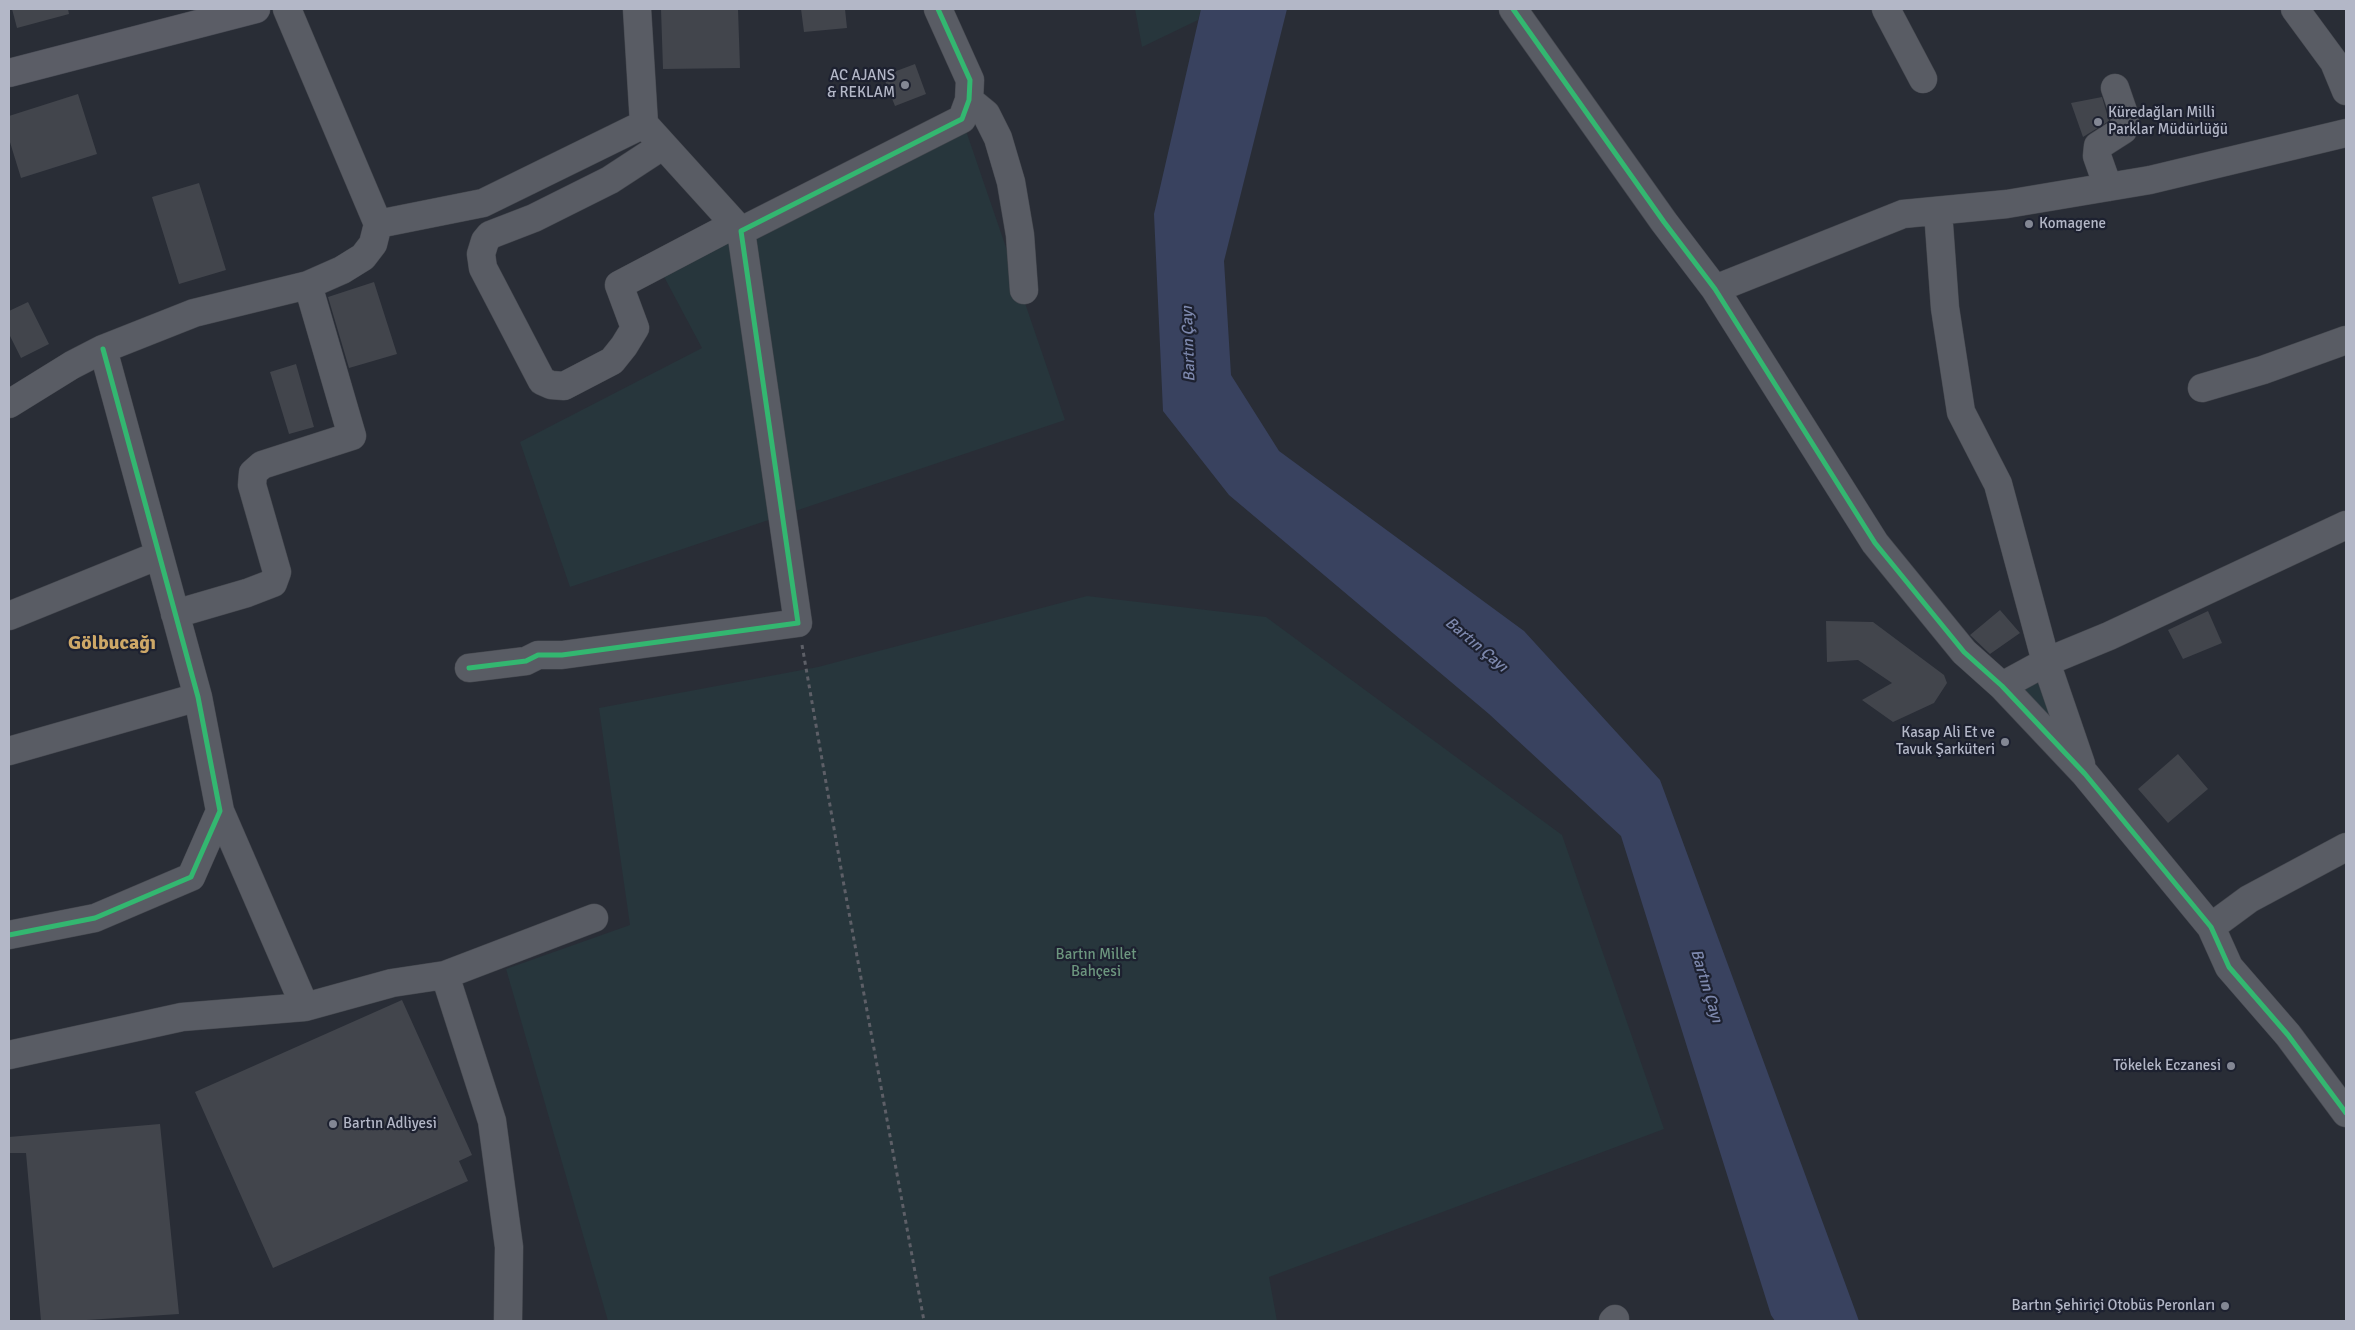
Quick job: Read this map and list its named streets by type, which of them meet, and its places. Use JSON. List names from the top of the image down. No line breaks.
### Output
{"districts":["Gölbucağı"],"water":["Bartın Çayı"],"parks":["Bartın Millet Bahçesi"],"places":["AC AJANS & REKLAM","Küredağları Milli Parklar Müdürlüğü","Komagene","Kasap Ali Et ve Tavuk Şarküteri","Tökelek Eczanesi","Bartın Adliyesi","Bartın Şehiriçi Otobüs Peronları"]}
